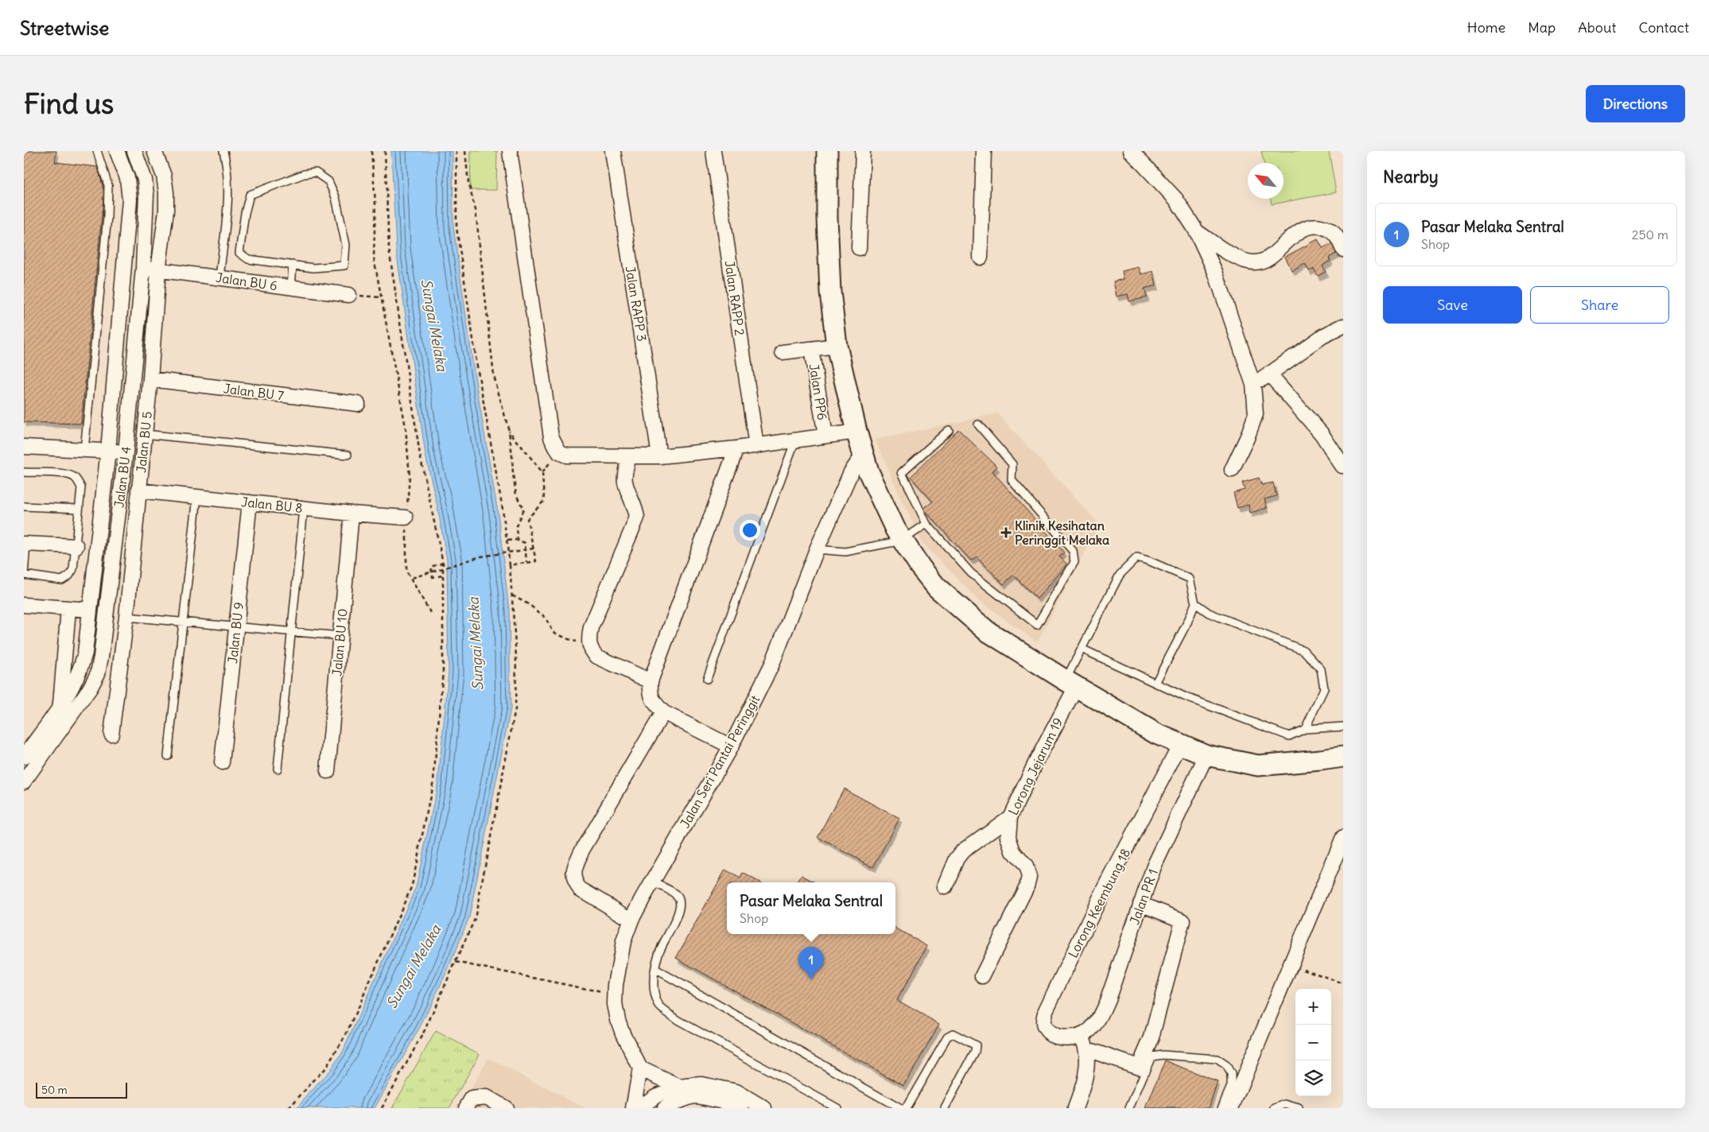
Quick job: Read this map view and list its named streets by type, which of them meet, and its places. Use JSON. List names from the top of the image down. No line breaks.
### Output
{"streets":{"street":["Jalan BU 6","Jalan RAPP 2","Jalan RAPP 3","Jalan BU 7","Jalan PP6","Jalan BU 5","Jalan BU 4","Jalan BU 8","Jalan BU 9","Jalan BU 10","Jalan Seri Pantai Peringgit","Lorong Jejarum 19","Jalan PR 1","Lorong Keembung 18"]},"crossings":[["Jalan BU 6","Jalan BU 5"],["Jalan BU 6","Jalan BU 4"],["Jalan BU 7","Jalan BU 5"],["Jalan BU 5","Jalan BU 8"],["Jalan BU 8","Jalan BU 9"],["Jalan BU 8","Jalan BU 10"],["Jalan PR 1","Lorong Keembung 18"]],"water":["Sungai Melaka"],"places":{"health":["Klinik Kesihatan Peringgit Melaka"]},"scale_bar":"50 m","north":"top left","page":{"header":"Streetwise","nav":["Home","Map","About","Contact"],"buttons":["Directions",["Save","Share"]],"title":"Find us","heading":"Nearby","list":[{"mark":"1","name":"Pasar Melaka Sentral","note":"Shop","value":"250 m"}],"popup":["Pasar Melaka Sentral","Shop"],"pins":"1","map_buttons":["+","−"],"scale":"50 m"}}
